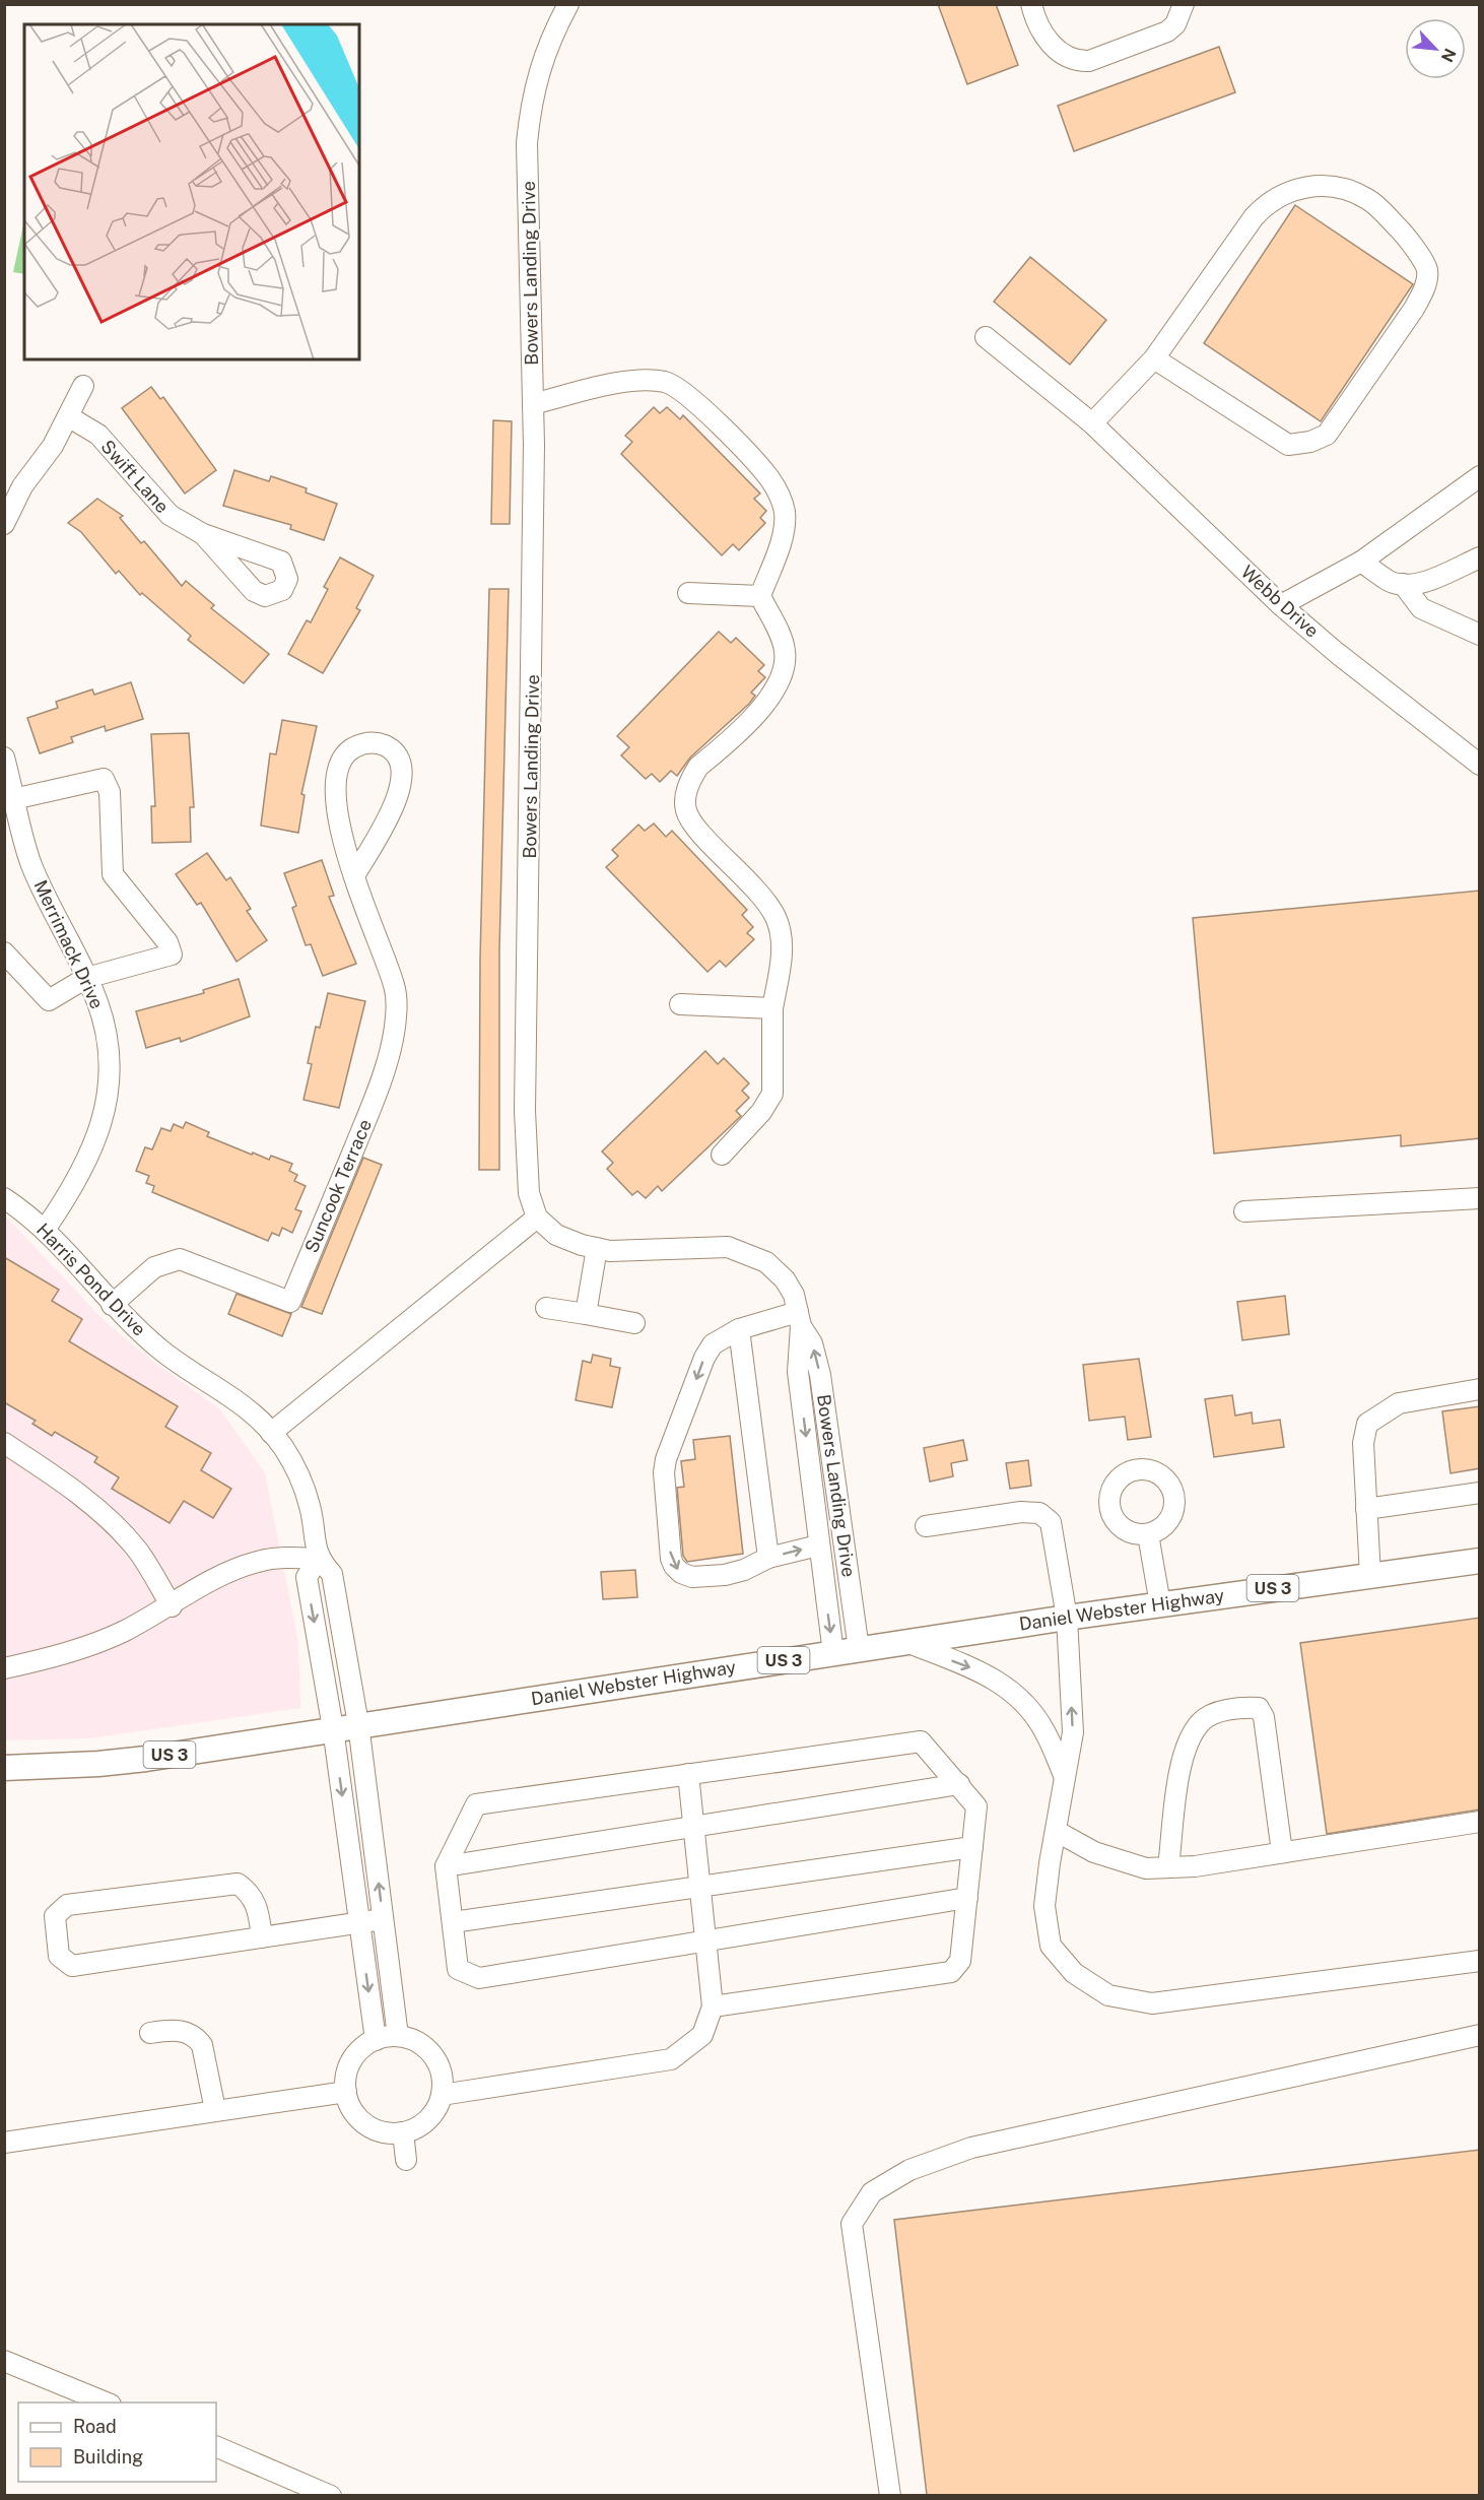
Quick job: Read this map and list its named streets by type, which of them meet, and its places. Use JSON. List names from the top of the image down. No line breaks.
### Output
{"streets":{"main road":["US 3","Daniel Webster Highway"],"street":["Bowers Landing Drive","Swift Lane","Webb Drive","Merrimack Drive","Suncook Terrace","Harris Pond Drive"]},"crossings":[["Bowers Landing Drive","Daniel Webster Highway"],["Merrimack Drive","Harris Pond Drive"],["Suncook Terrace","Harris Pond Drive"],["Harris Pond Drive","Daniel Webster Highway"]],"legend":["Road","Building"],"north":"bottom right"}
